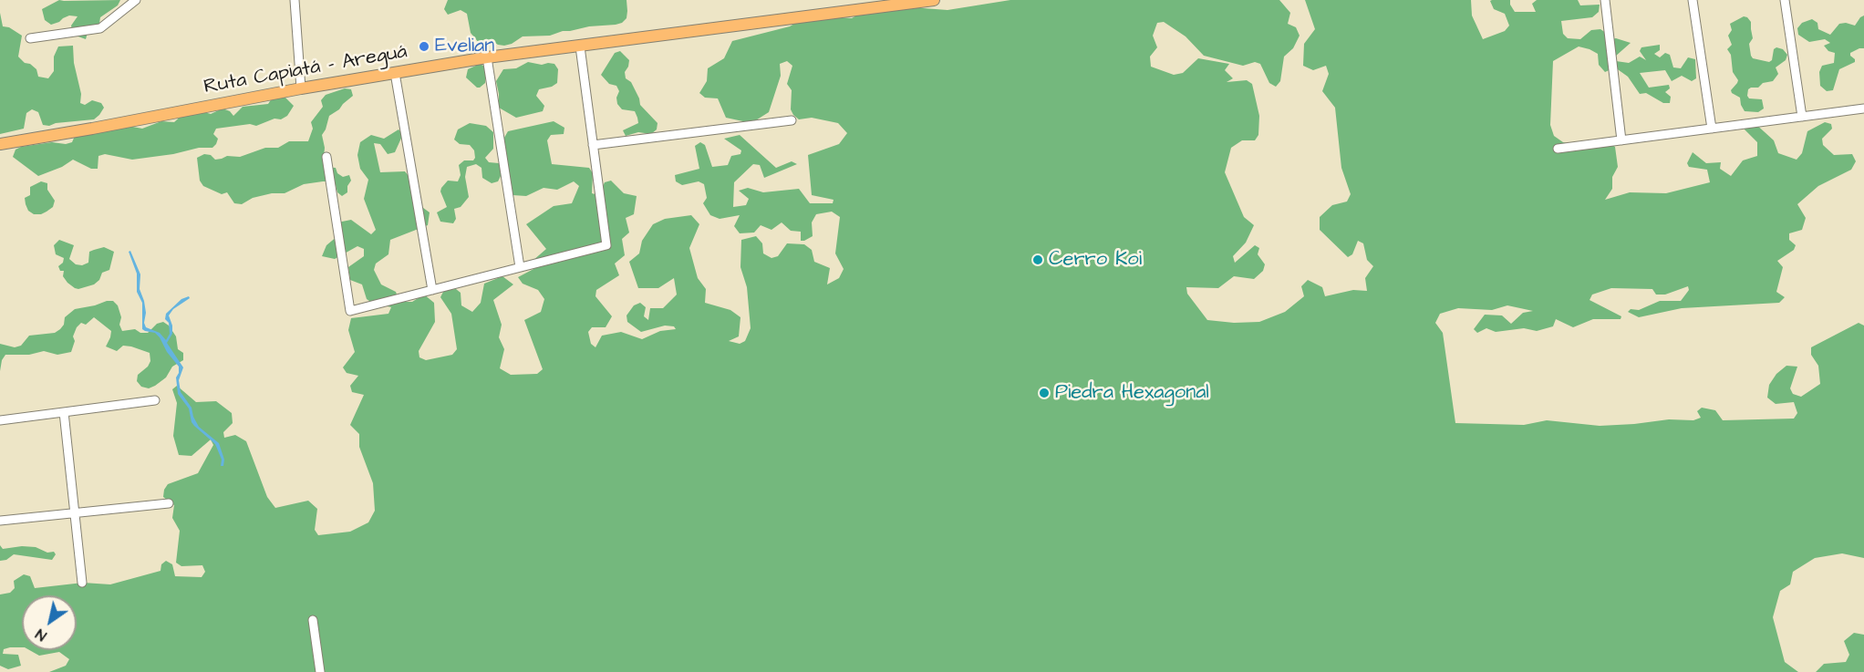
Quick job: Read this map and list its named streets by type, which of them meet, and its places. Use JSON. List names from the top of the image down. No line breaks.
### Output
{"streets":{"main road":["Ruta Capiatá - Areguá"]},"places":["Evelian","Cerro Koi","Piedra Hexagonal"],"north":"bottom left"}
